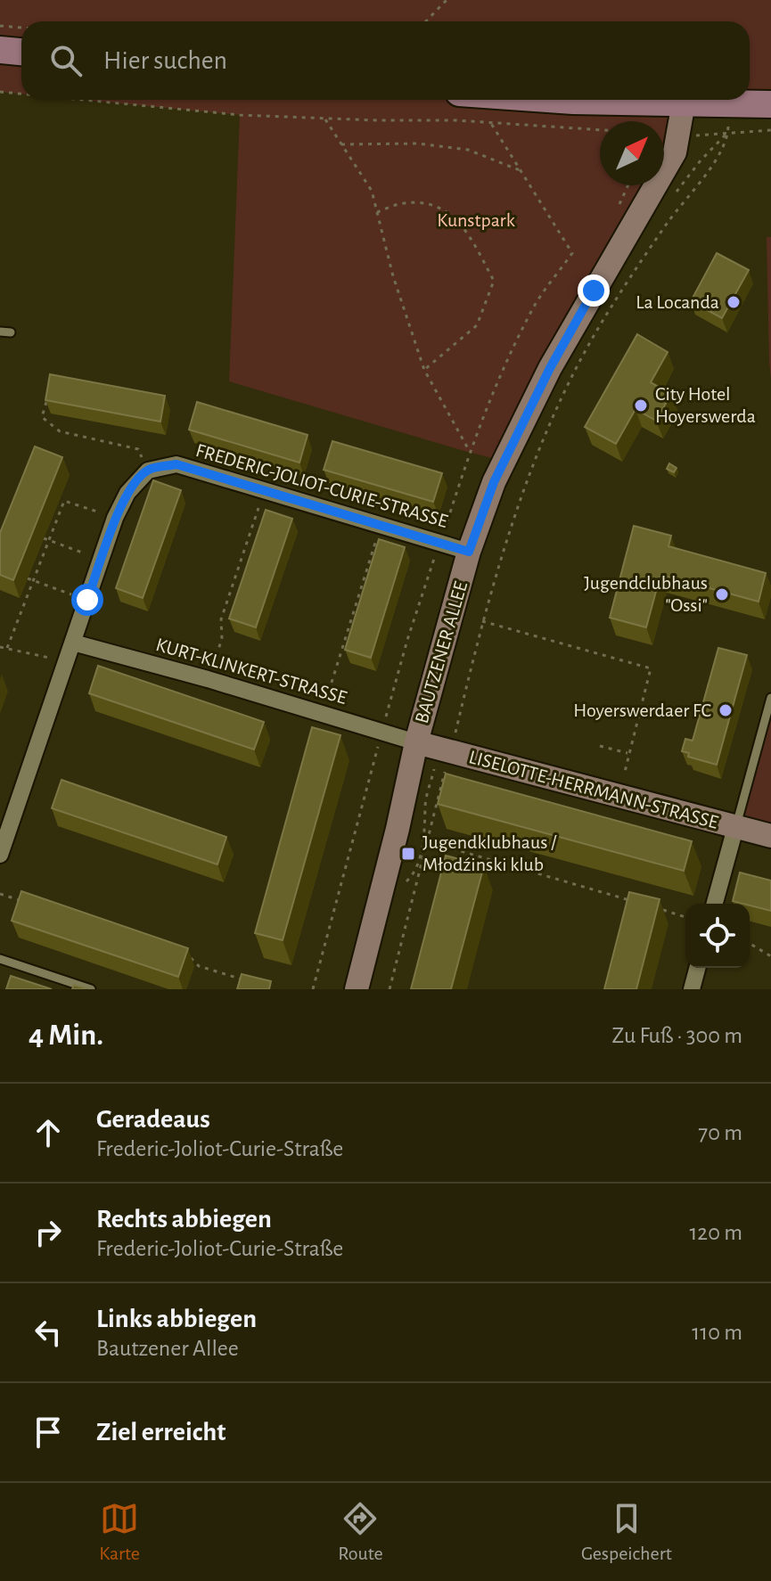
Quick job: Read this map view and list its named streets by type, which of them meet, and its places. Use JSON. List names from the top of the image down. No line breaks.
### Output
{"streets":{"street":["FREDERIC-JOLIOT-CURIE-STRASSE","BAUTZENER ALLEE","KURT-KLINKERT-STRASSE","LISELOTTE-HERRMANN-STRASSE"]},"crossings":[["FREDERIC-JOLIOT-CURIE-STRASSE","BAUTZENER ALLEE"],["BAUTZENER ALLEE","KURT-KLINKERT-STRASSE"],["BAUTZENER ALLEE","LISELOTTE-HERRMANN-STRASSE"],["KURT-KLINKERT-STRASSE","LISELOTTE-HERRMANN-STRASSE"]],"parks":["Kunstpark"],"places":{"other":["La Locanda","City Hotel Hoyerswerda","Jugendclubhaus \"Ossi\"","Hoyerswerdaer FC"],"transit":["Jugendklubhaus / Młodźinski klub"]},"north":"top right","page":{"search":"Hier suchen","heading":["4 Min.","Zu Fuß · 300 m"],"list":[["Geradeaus","Frederic-Joliot-Curie-Straße","70 m"],["Rechts abbiegen","Frederic-Joliot-Curie-Straße","120 m"],["Links abbiegen","Bautzener Allee","110 m"],"Ziel erreicht"],"nav":["Karte","Route","Gespeichert"]}}
